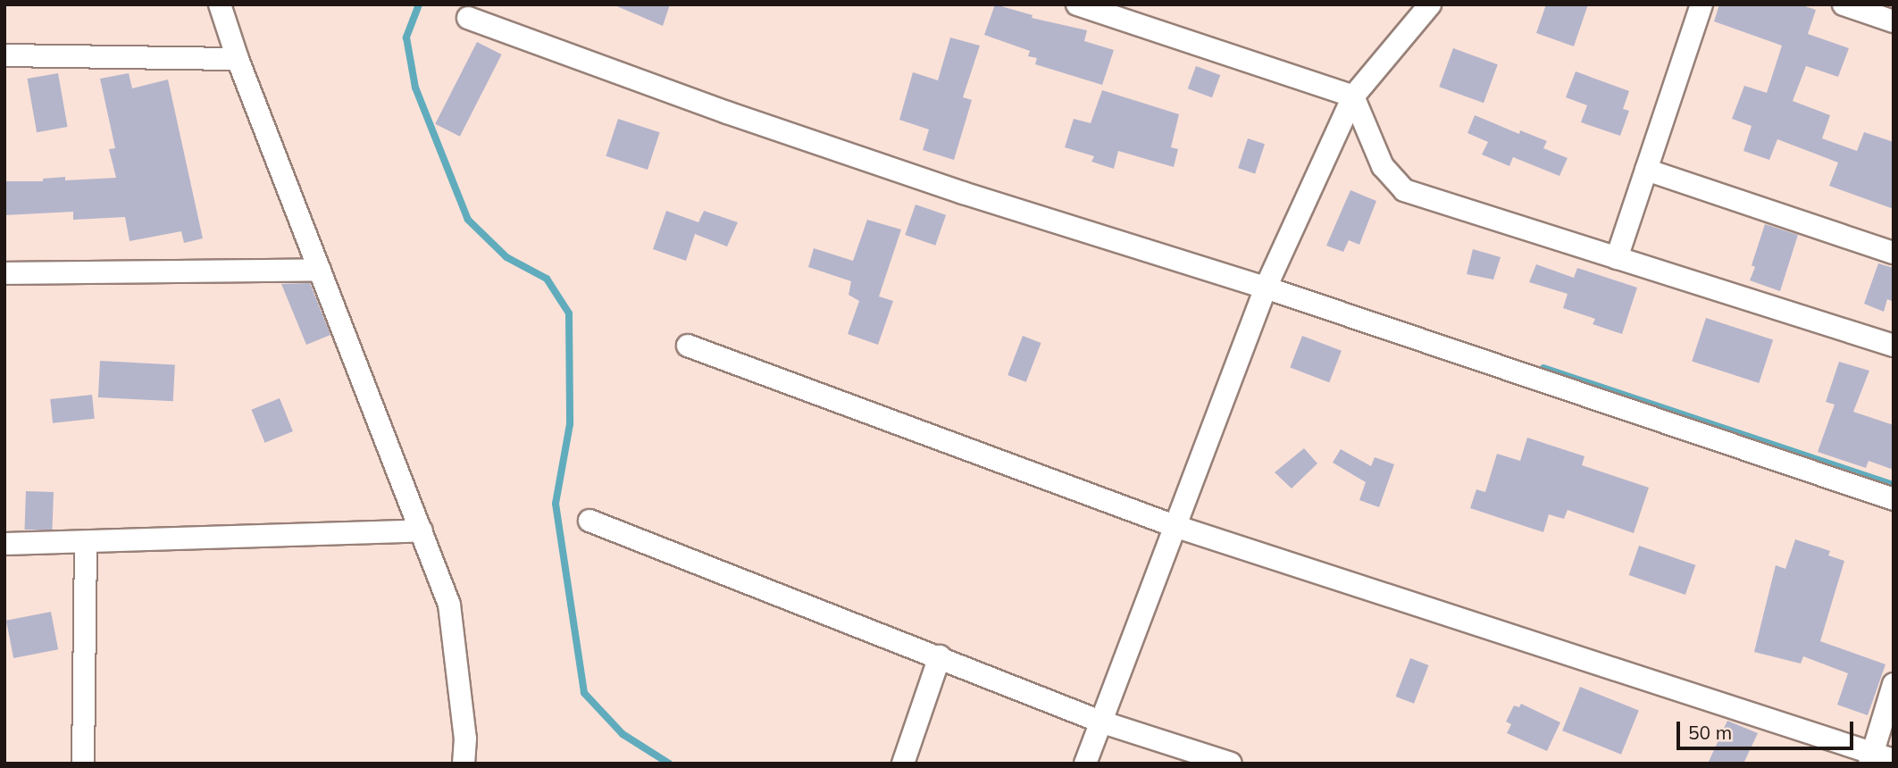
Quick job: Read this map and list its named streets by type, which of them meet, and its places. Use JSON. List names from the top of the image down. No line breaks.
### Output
{"scale_bar":"50 m"}
